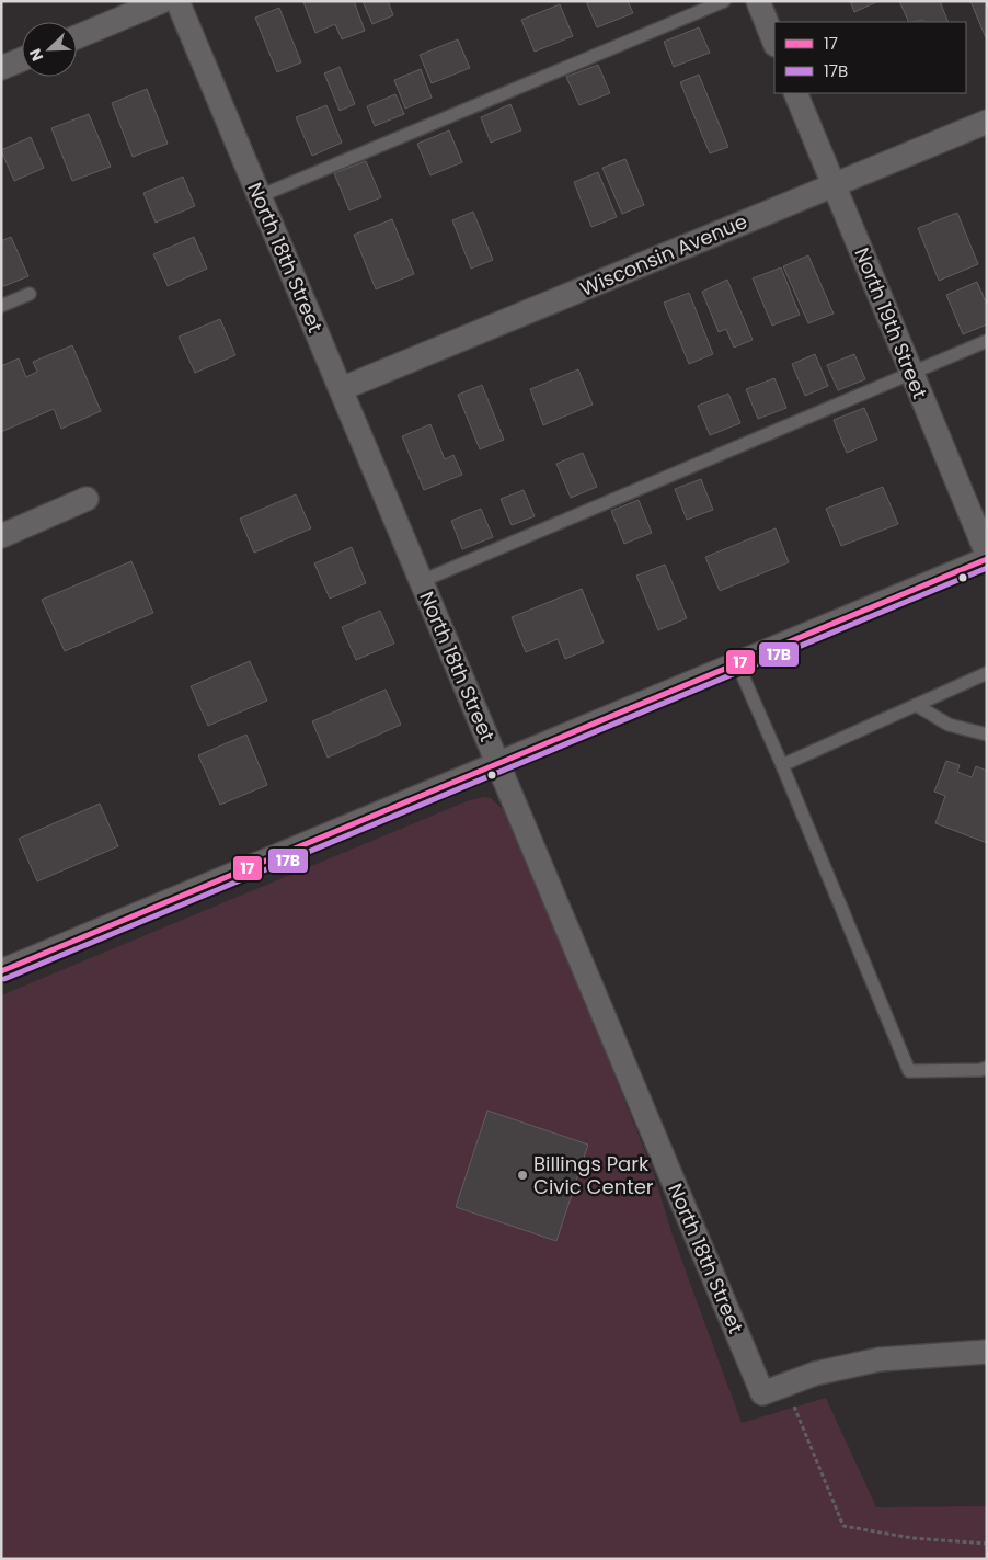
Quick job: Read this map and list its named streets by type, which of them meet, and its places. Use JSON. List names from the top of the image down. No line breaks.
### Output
{"streets":{"street":["Wisconsin Avenue","North 18th Street","North 19th Street"]},"crossings":[["Wisconsin Avenue","North 18th Street"],["Wisconsin Avenue","North 19th Street"]],"places":["Billings Park Civic Center"],"lines":["transit line 17","transit line 17B"],"legend":["17","17B"],"north":"bottom left"}
